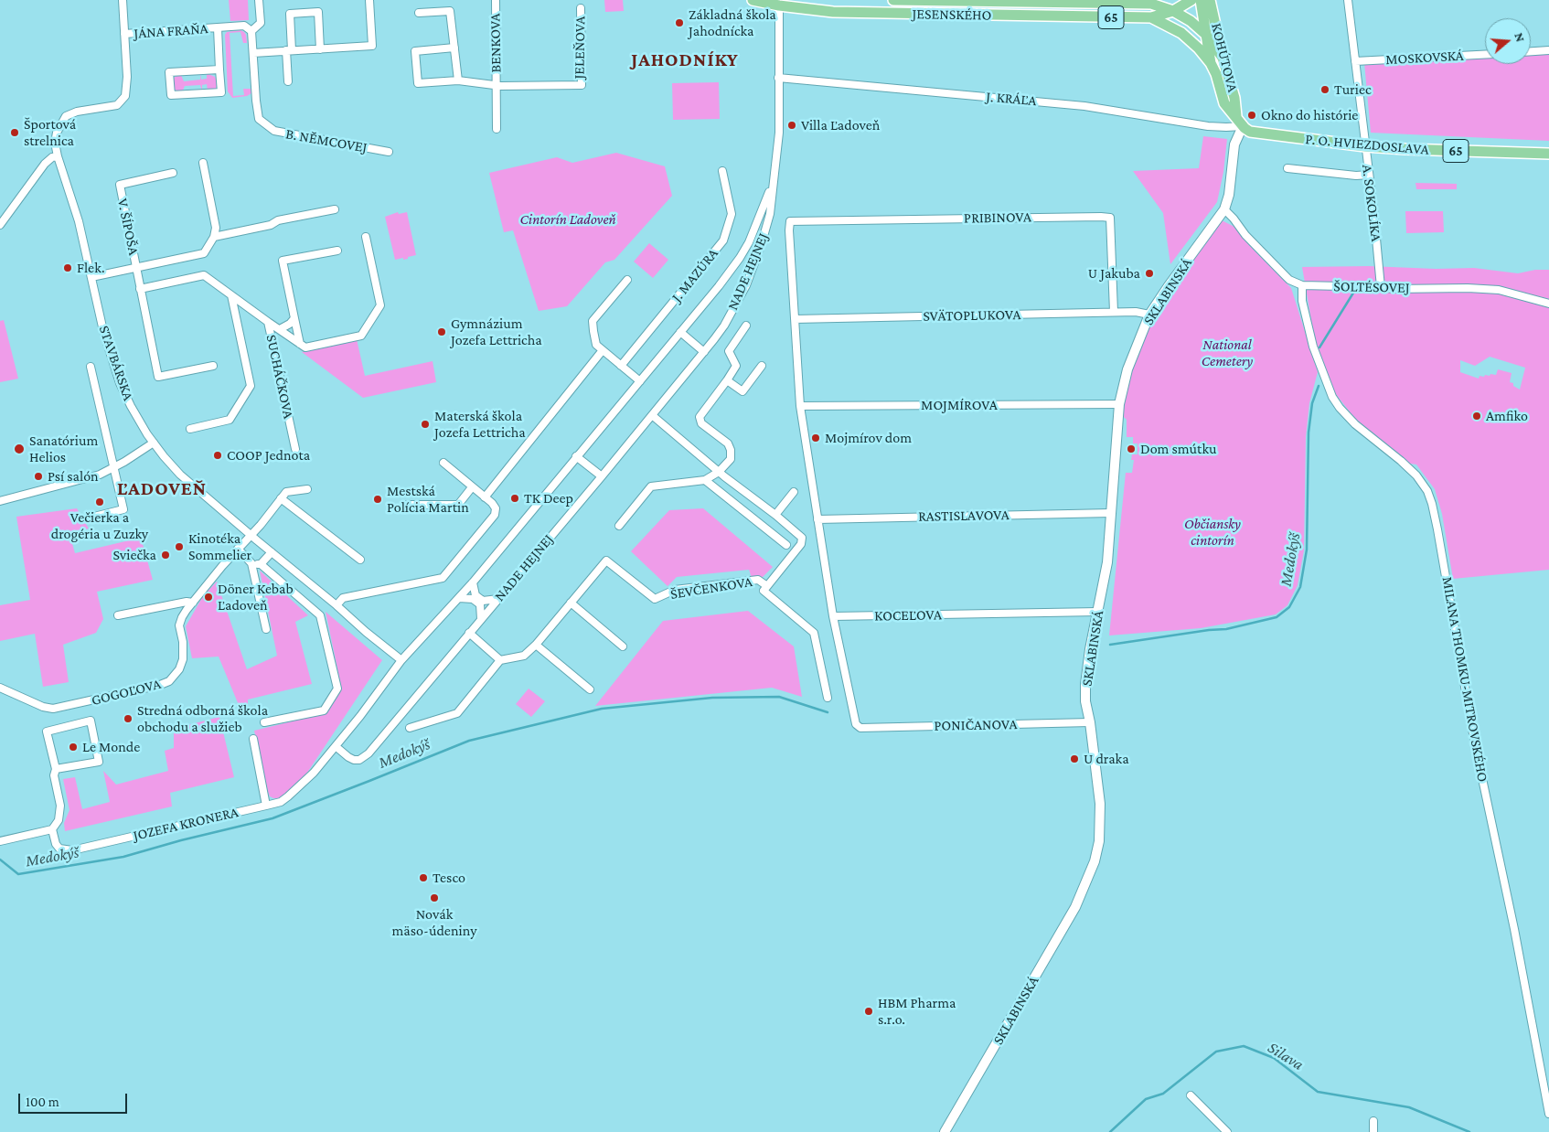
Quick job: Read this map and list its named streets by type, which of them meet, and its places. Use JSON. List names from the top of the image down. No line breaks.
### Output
{"streets":{"main road":["JESENSKÉHO","65","KOHÚTOVA","P. O. HVIEZDOSLAVA"],"street":["JÁNA FRAŇA","BENKOVA","JELEŇOVA","MOSKOVSKÁ","J. KRÁĽA","B. NĚMCOVEJ","A. SOKOLÍKA","PRIBINOVA","V. ŠÍPOŠA","NADE HEJNEJ","J. MAZÚRA","ŠOLTÉSOVEJ","SKLABINSKÁ","SVÄTOPLUKOVA","STAVBÁRSKA","SUCHÁČKOVA","MOJMÍROVA","RASTISLAVOVA","ŠEVČENKOVA","KOCEĽOVA","MILANA THOMKU-MITROVSKÉHO","GOGOĽOVA","PONIČANOVA","JOZEFA KRONERA"]},"crossings":[["JESENSKÉHO","KOHÚTOVA"],["JESENSKÉHO","NADE HEJNEJ"],["JÁNA FRAŇA","STAVBÁRSKA"],["BENKOVA","JELEŇOVA"],["KOHÚTOVA","J. KRÁĽA"],["KOHÚTOVA","P. O. HVIEZDOSLAVA"],["MOSKOVSKÁ","A. SOKOLÍKA"],["J. KRÁĽA","P. O. HVIEZDOSLAVA"],["J. KRÁĽA","NADE HEJNEJ"],["P. O. HVIEZDOSLAVA","A. SOKOLÍKA"],["A. SOKOLÍKA","ŠOLTÉSOVEJ"],["PRIBINOVA","SVÄTOPLUKOVA"],["V. ŠÍPOŠA","STAVBÁRSKA"],["NADE HEJNEJ","STAVBÁRSKA"],["NADE HEJNEJ","JOZEFA KRONERA"],["ŠOLTÉSOVEJ","MILANA THOMKU-MITROVSKÉHO"],["SKLABINSKÁ","SVÄTOPLUKOVA"],["SKLABINSKÁ","MOJMÍROVA"],["SKLABINSKÁ","RASTISLAVOVA"],["SKLABINSKÁ","KOCEĽOVA"],["SKLABINSKÁ","PONIČANOVA"],["STAVBÁRSKA","GOGOĽOVA"],["KOCEĽOVA","PONIČANOVA"]],"districts":["JAHODNÍKY","ĽADOVEŇ"],"water":["Medokýš","Silava"],"parks":["Cintorín Ľadoveň","National Cemetery","Občiansky cintorín"],"places":["Základná škola Jahodnícka","Turiec","Okno do histórie","Villa Ľadoveň","Športová strelnica","Flek.","U Jakuba","Gymnázium Jozefa Lettricha","Amfiko","Materská škola Jozefa Lettricha","Mojmírov dom","Sanatórium Helios","Dom smútku","COOP Jednota","Psí salón","TK Deep","Mestská Polícia Martin","Večierka a drogéria u Zuzky","Kinotéka Sommelier","Sviečka","Döner Kebab Ľadoveň","Stredná odborná škola obchodu a služieb","Le Monde","U draka","Tesco","Novák mäso-údeniny","HBM Pharma s.r.o."],"scale_bar":"100 m","north":"right"}
